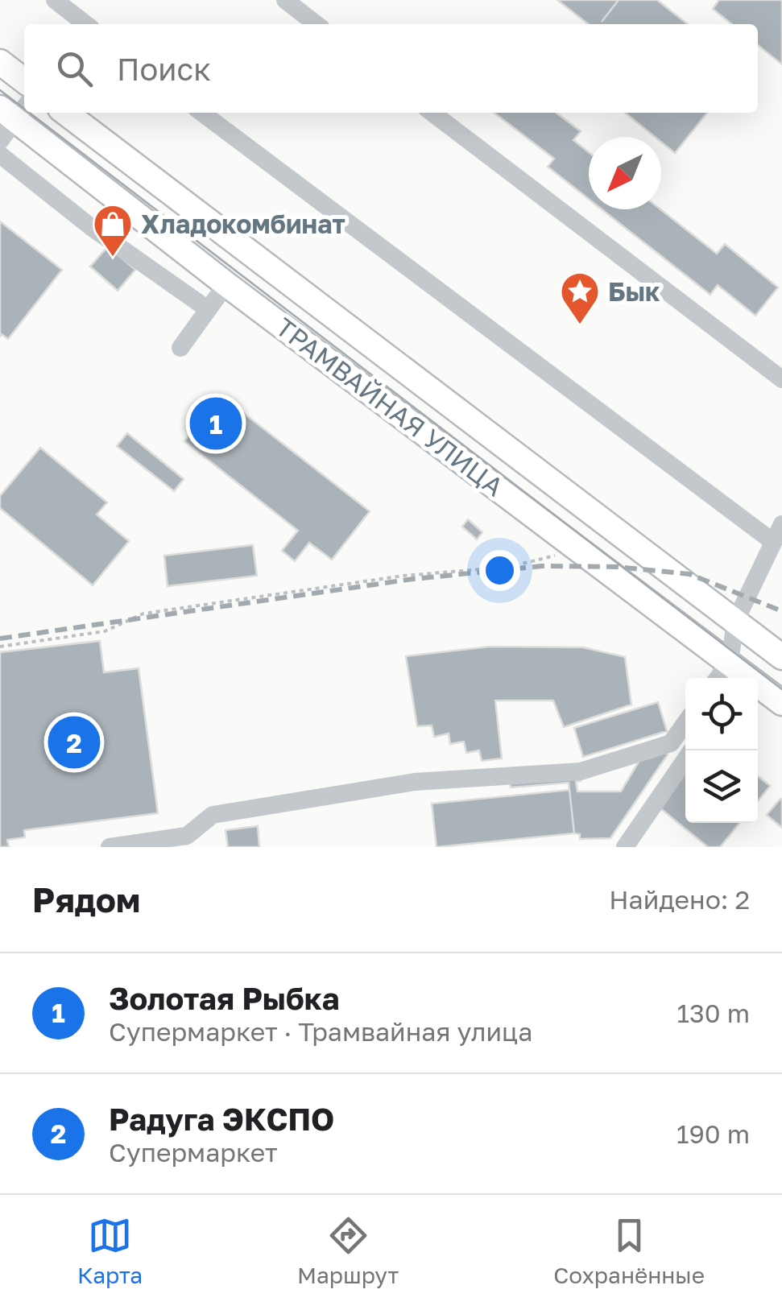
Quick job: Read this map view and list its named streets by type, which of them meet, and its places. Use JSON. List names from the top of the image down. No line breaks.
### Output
{"streets":{"main road":["ТРАМВАЙНАЯ УЛИЦА"]},"places":{"shop":["Хладокомбинат"],"place":["Бык"]},"north":"bottom left","page":{"search":"Поиск","pins":["1","2"],"heading":["Рядом","Найдено: 2"],"list":[{"mark":"1","name":"Золотая Рыбка","note":"Супермаркет · Трамвайная улица","value":"130 m"},{"mark":"2","name":"Радуга ЭКСПО","note":"Супермаркет","value":"190 m"}],"nav":["Карта","Маршрут","Сохранённые"]}}
